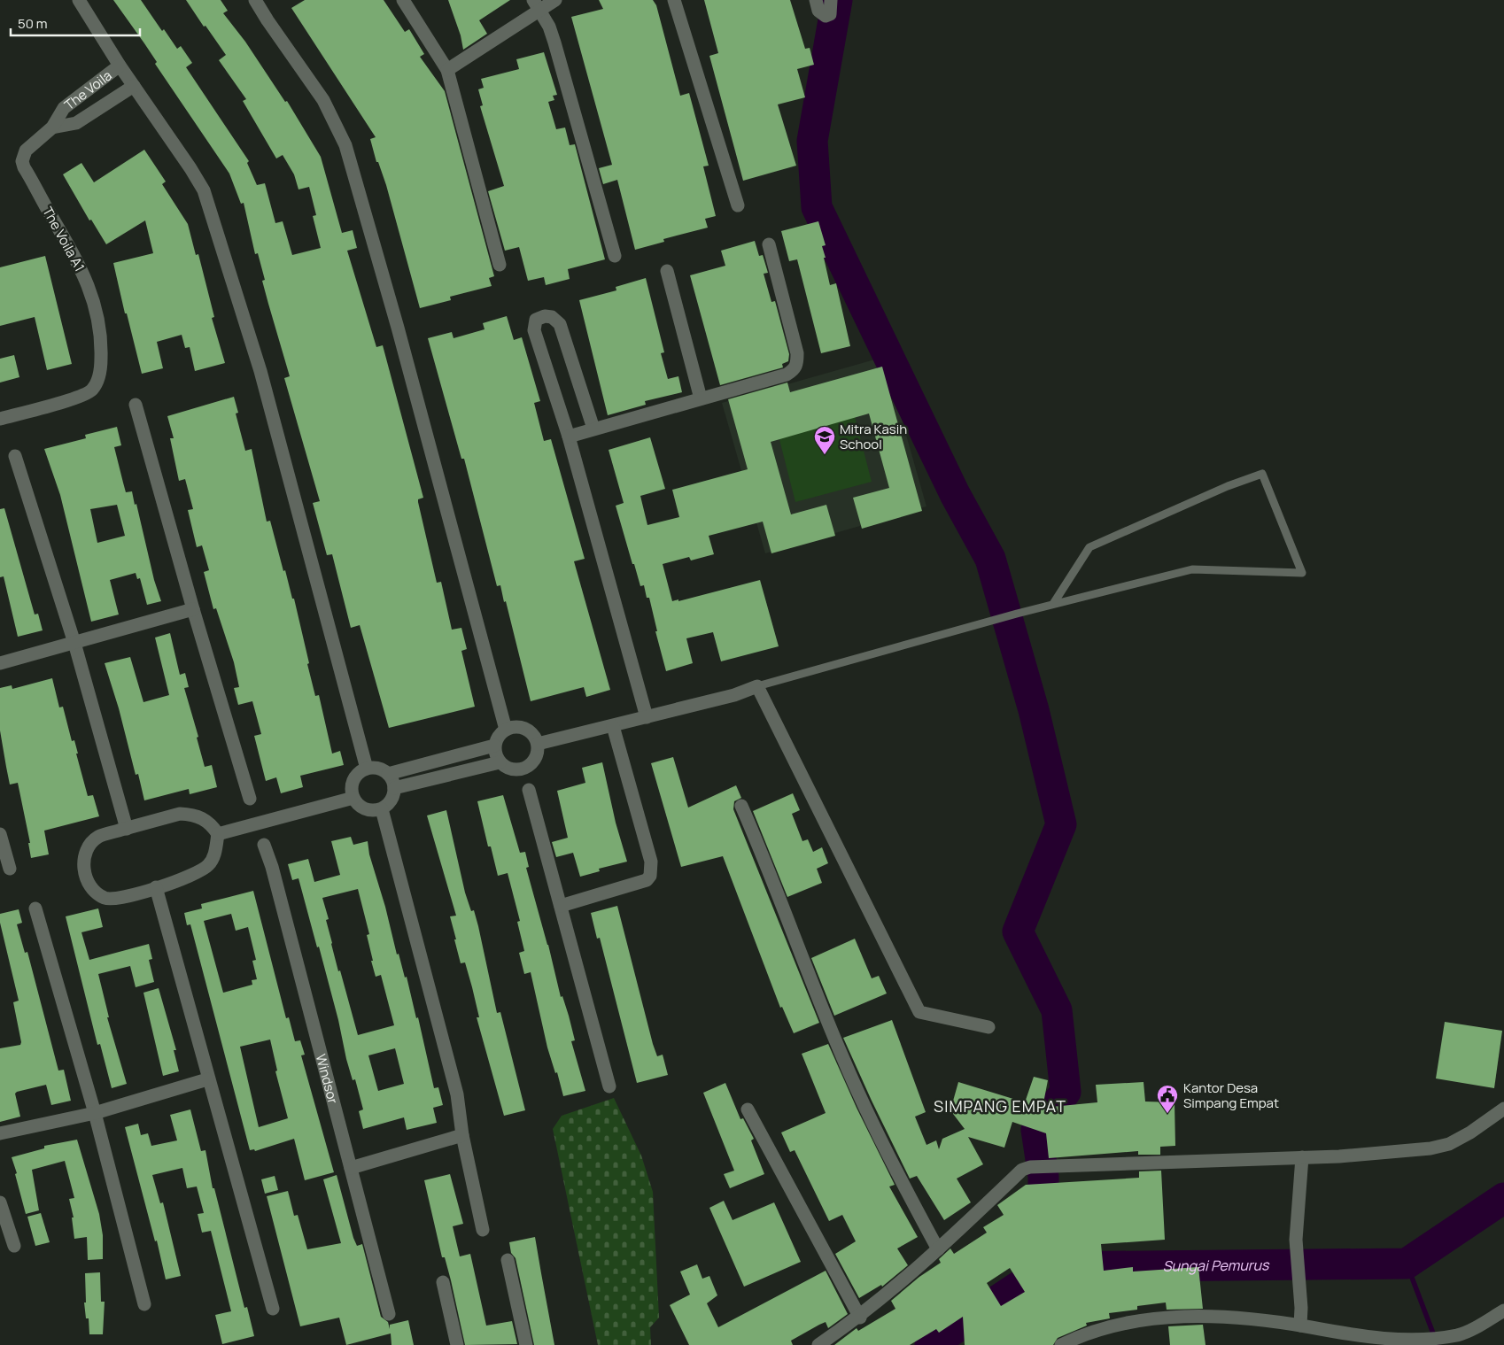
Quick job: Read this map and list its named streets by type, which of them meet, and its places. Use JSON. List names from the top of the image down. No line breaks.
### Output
{"streets":{"street":["The Voila","The Voila A1","Windsor"]},"crossings":[["The Voila","The Voila A1"]],"districts":["SIMPANG EMPAT"],"water":["Sungai Pemurus"],"places":{"school or university":["Mitra Kasih School"],"public building":["Kantor Desa Simpang Empat"]},"scale_bar":"50 m"}
